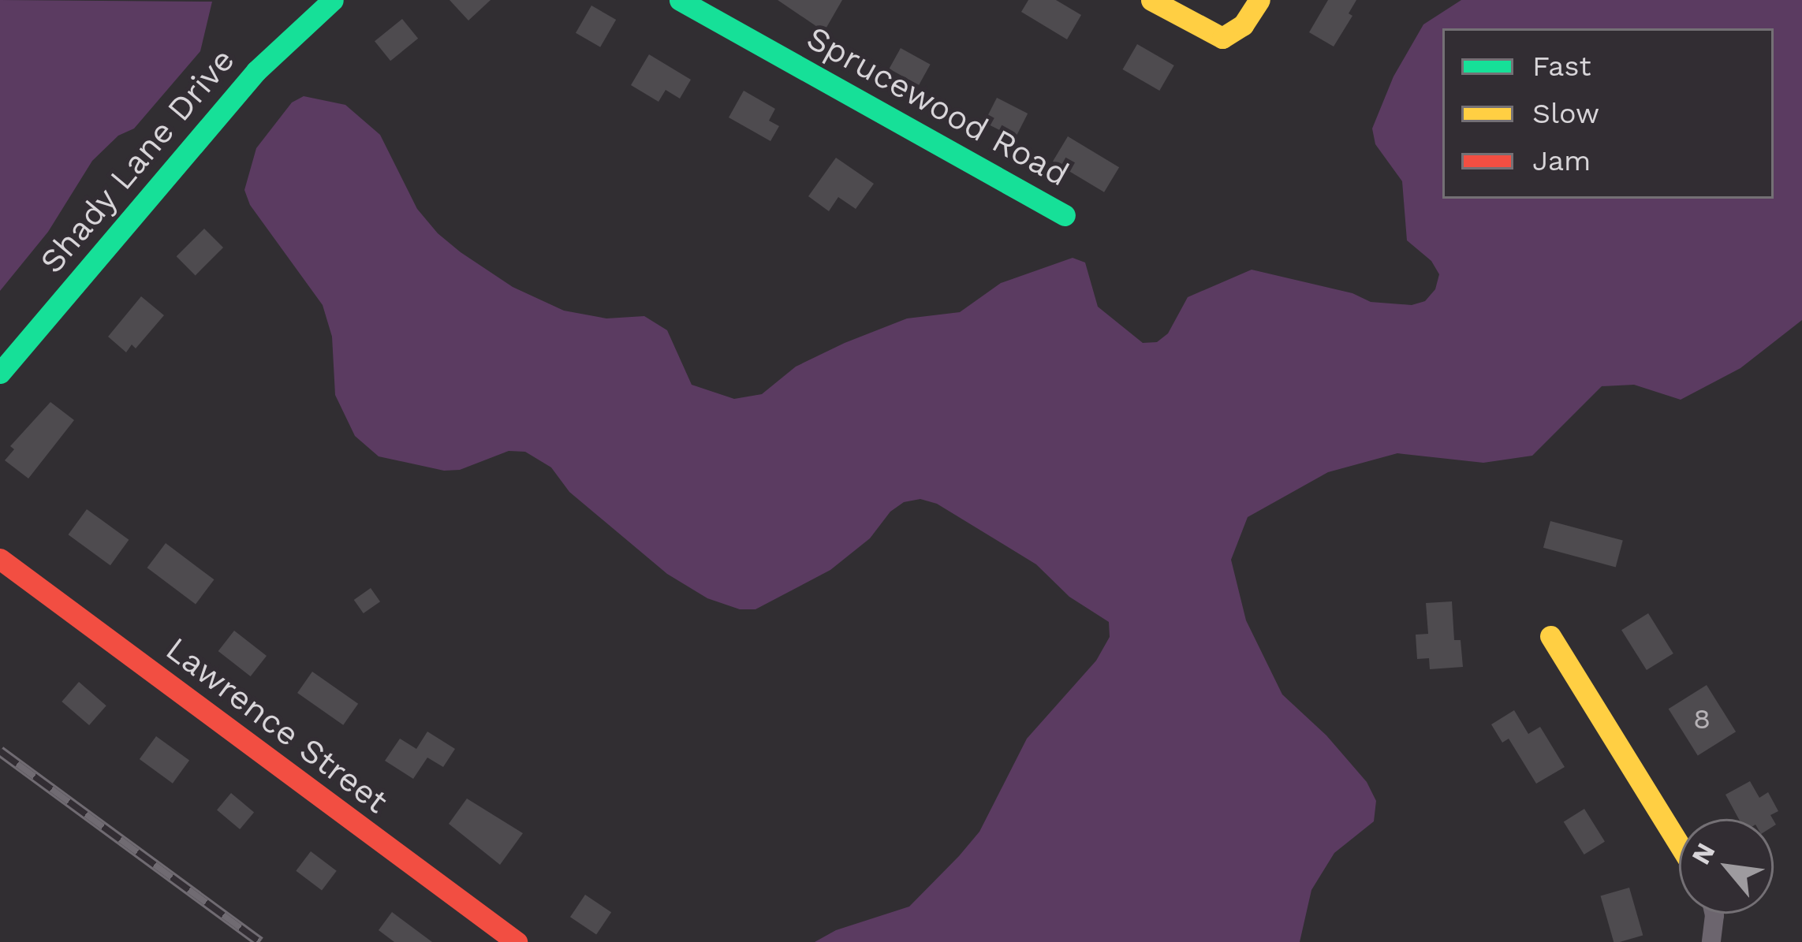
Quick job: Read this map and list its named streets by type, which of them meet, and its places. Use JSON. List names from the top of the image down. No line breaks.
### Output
{"streets":{"street":["Sprucewood Road","Shady Lane Drive","Lawrence Street"]},"house_numbers":["8"],"legend":["Fast","Slow","Jam"],"north":"top left"}
